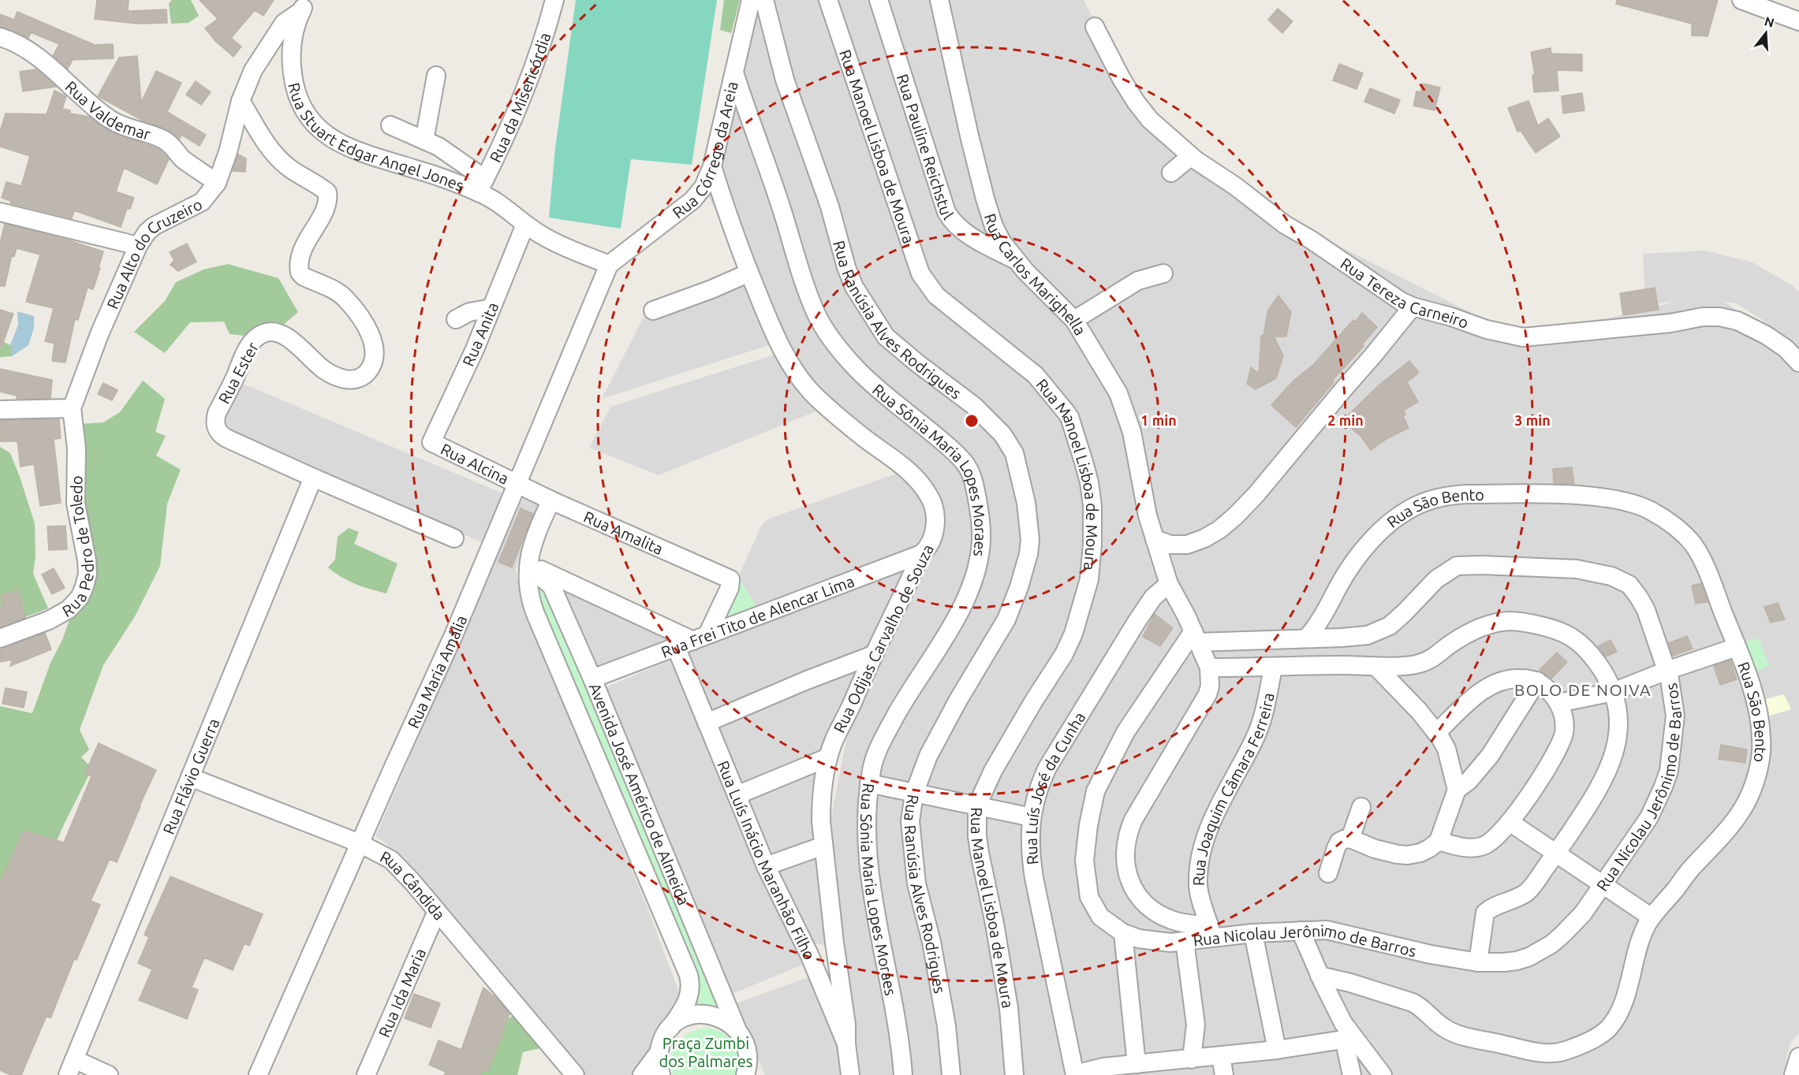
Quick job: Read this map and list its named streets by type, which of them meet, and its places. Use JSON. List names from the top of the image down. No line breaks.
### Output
{"streets":{"street":["Rua da Misericórdia","Rua Valdemar","Rua Stuart Edgar Angel Jones","Rua Córrego da Areia","Rua Pauline Reichstul","Rua Manoel Lisboa de Moura","Rua Alto do Cruzeiro","Rua Carlos Marighella","Rua Tereza Carneiro","Rua Ranúsia Alves Rodrigues","Rua Anita","Rua Ester","Rua Alcina","Rua Sônia Maria Lopes Moraes","Rua São Bento","Rua Amalita","Rua Pedro de Toledo","Rua Frei Tito de Alencar Lima","Rua Odijas Carvalho de Souza","Rua Maria Amália","Rua Flávio Guerra","Rua Nicolau Jerônimo de Barros","Rua Luís José da Cunha","Rua Joaquim Câmara Ferreira","Avenida José Américo de Almeida","Rua Luís Inácio Maranhão Filho","Rua Cândida","Rua Ida Maria"]},"crossings":[["Rua da Misericórdia","Rua Stuart Edgar Angel Jones"],["Rua Valdemar","Rua Alto do Cruzeiro"],["Rua Stuart Edgar Angel Jones","Rua Córrego da Areia"],["Rua Stuart Edgar Angel Jones","Rua Alto do Cruzeiro"],["Rua Stuart Edgar Angel Jones","Rua Anita"],["Rua Stuart Edgar Angel Jones","Rua Maria Amália"],["Rua Córrego da Areia","Rua Sônia Maria Lopes Moraes"],["Rua Córrego da Areia","Rua Odijas Carvalho de Souza"],["Rua Córrego da Areia","Rua Maria Amália"],["Rua Pauline Reichstul","Rua Carlos Marighella"],["Rua Alto do Cruzeiro","Rua Ester"],["Rua Alto do Cruzeiro","Rua Pedro de Toledo"],["Rua Carlos Marighella","Rua Nicolau Jerônimo de Barros"],["Rua Carlos Marighella","Rua Luís José da Cunha"],["Rua Anita","Rua Alcina"],["Rua Ester","Rua Flávio Guerra"],["Rua Alcina","Rua Amalita"],["Rua Alcina","Rua Maria Amália"],["Rua São Bento","Rua Nicolau Jerônimo de Barros"],["Rua Amalita","Rua Frei Tito de Alencar Lima"],["Rua Amalita","Rua Maria Amália"],["Rua Amalita","Avenida José Américo de Almeida"],["Rua Frei Tito de Alencar Lima","Rua Odijas Carvalho de Souza"],["Rua Frei Tito de Alencar Lima","Avenida José Américo de Almeida"],["Rua Frei Tito de Alencar Lima","Rua Luís Inácio Maranhão Filho"],["Rua Odijas Carvalho de Souza","Rua Luís Inácio Maranhão Filho"],["Rua Maria Amália","Rua Cândida"],["Rua Flávio Guerra","Rua Cândida"],["Rua Nicolau Jerônimo de Barros","Rua Joaquim Câmara Ferreira"],["Rua Cândida","Rua Ida Maria"]],"districts":["BOLO DE NOIVA"],"parks":["Praça Zumbi dos Palmares"],"north":"top","rings":["1 min","2 min","3 min"]}
